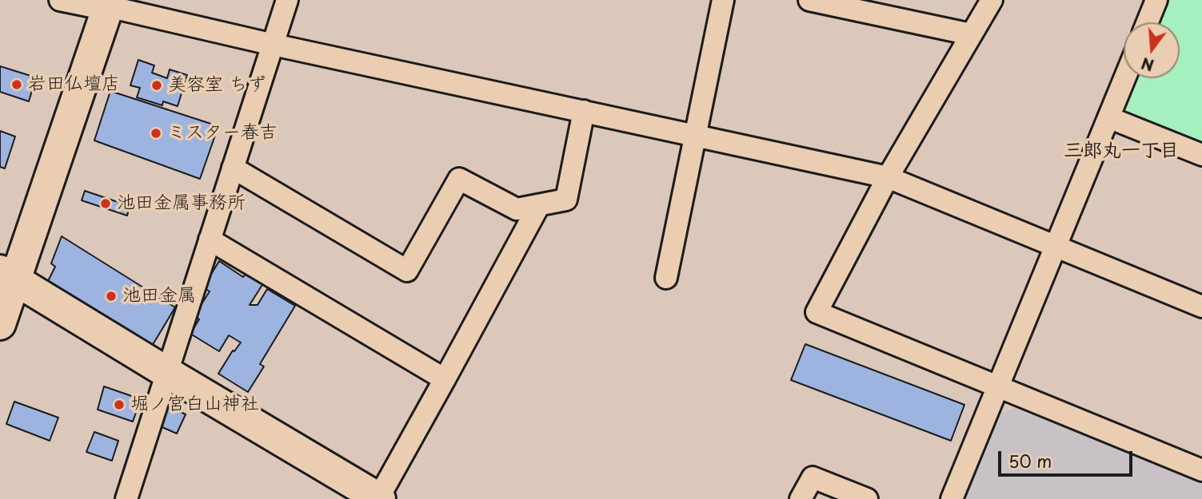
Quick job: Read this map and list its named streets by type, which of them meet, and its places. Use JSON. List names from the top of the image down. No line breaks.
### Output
{"districts":["三郎丸一丁目"],"places":["岩田仏壇店","美容室 ちず","ミスター春吉","池田金属事務所","池田金属","堀ノ宮白山神社"],"scale_bar":"50 m","north":"bottom"}
